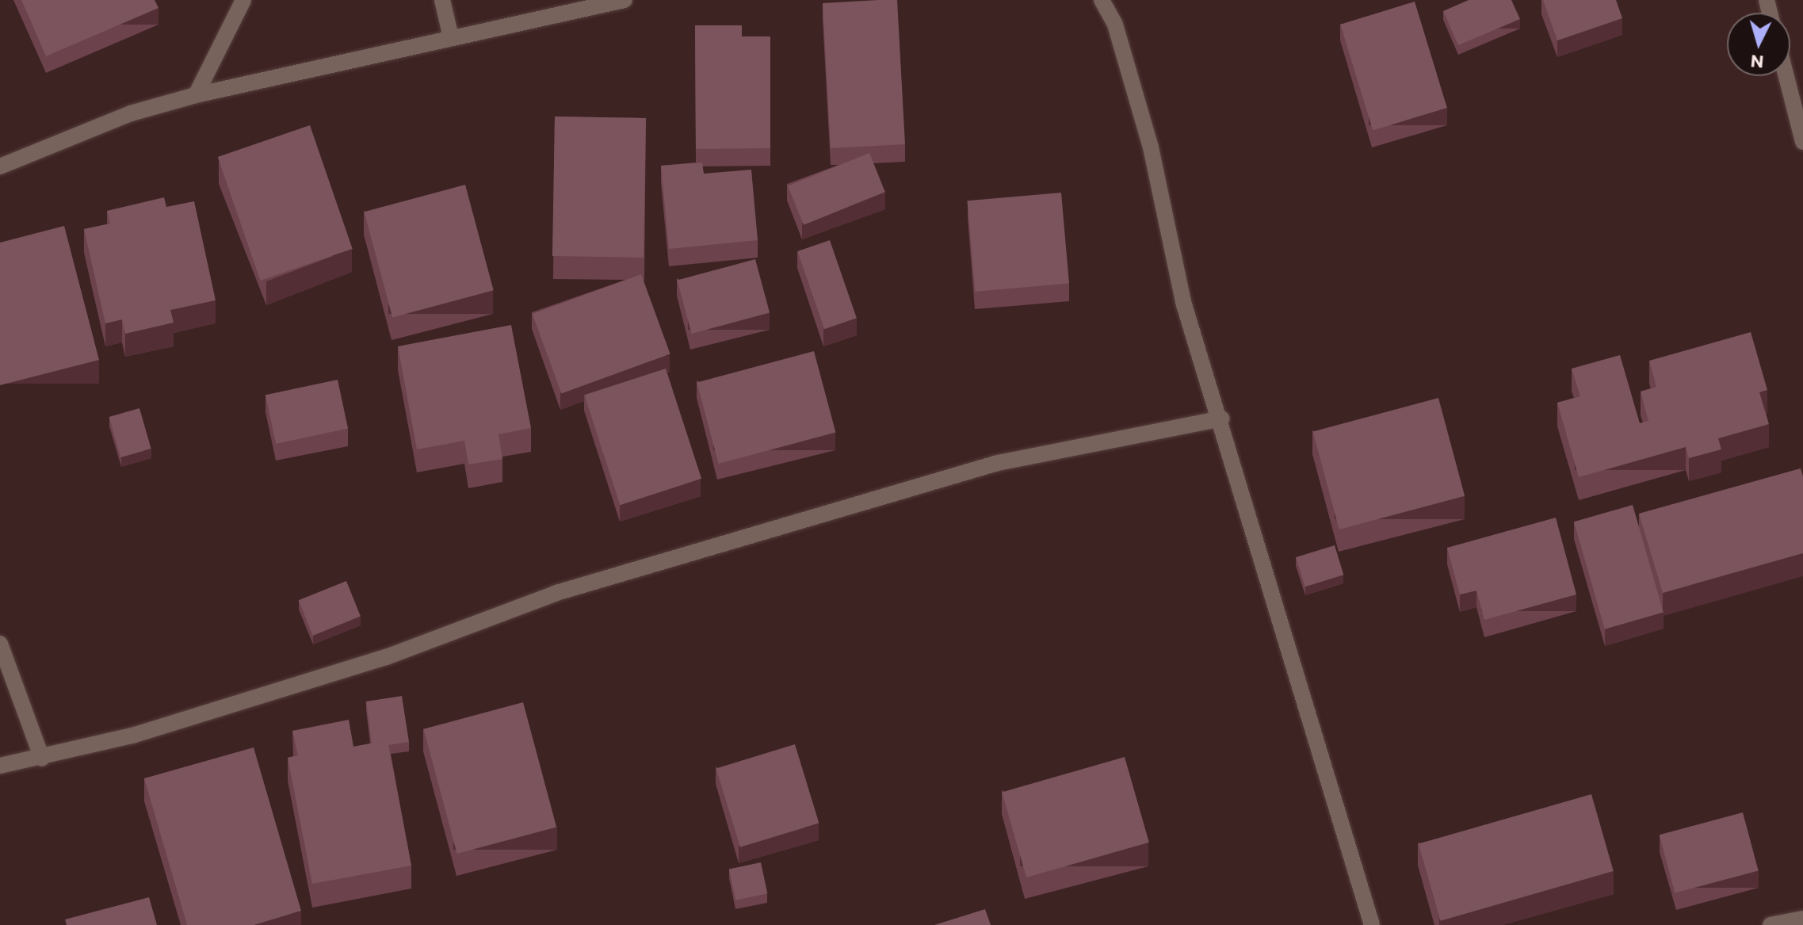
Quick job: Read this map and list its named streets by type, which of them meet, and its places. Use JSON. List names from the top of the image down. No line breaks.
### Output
{"north":"bottom"}
